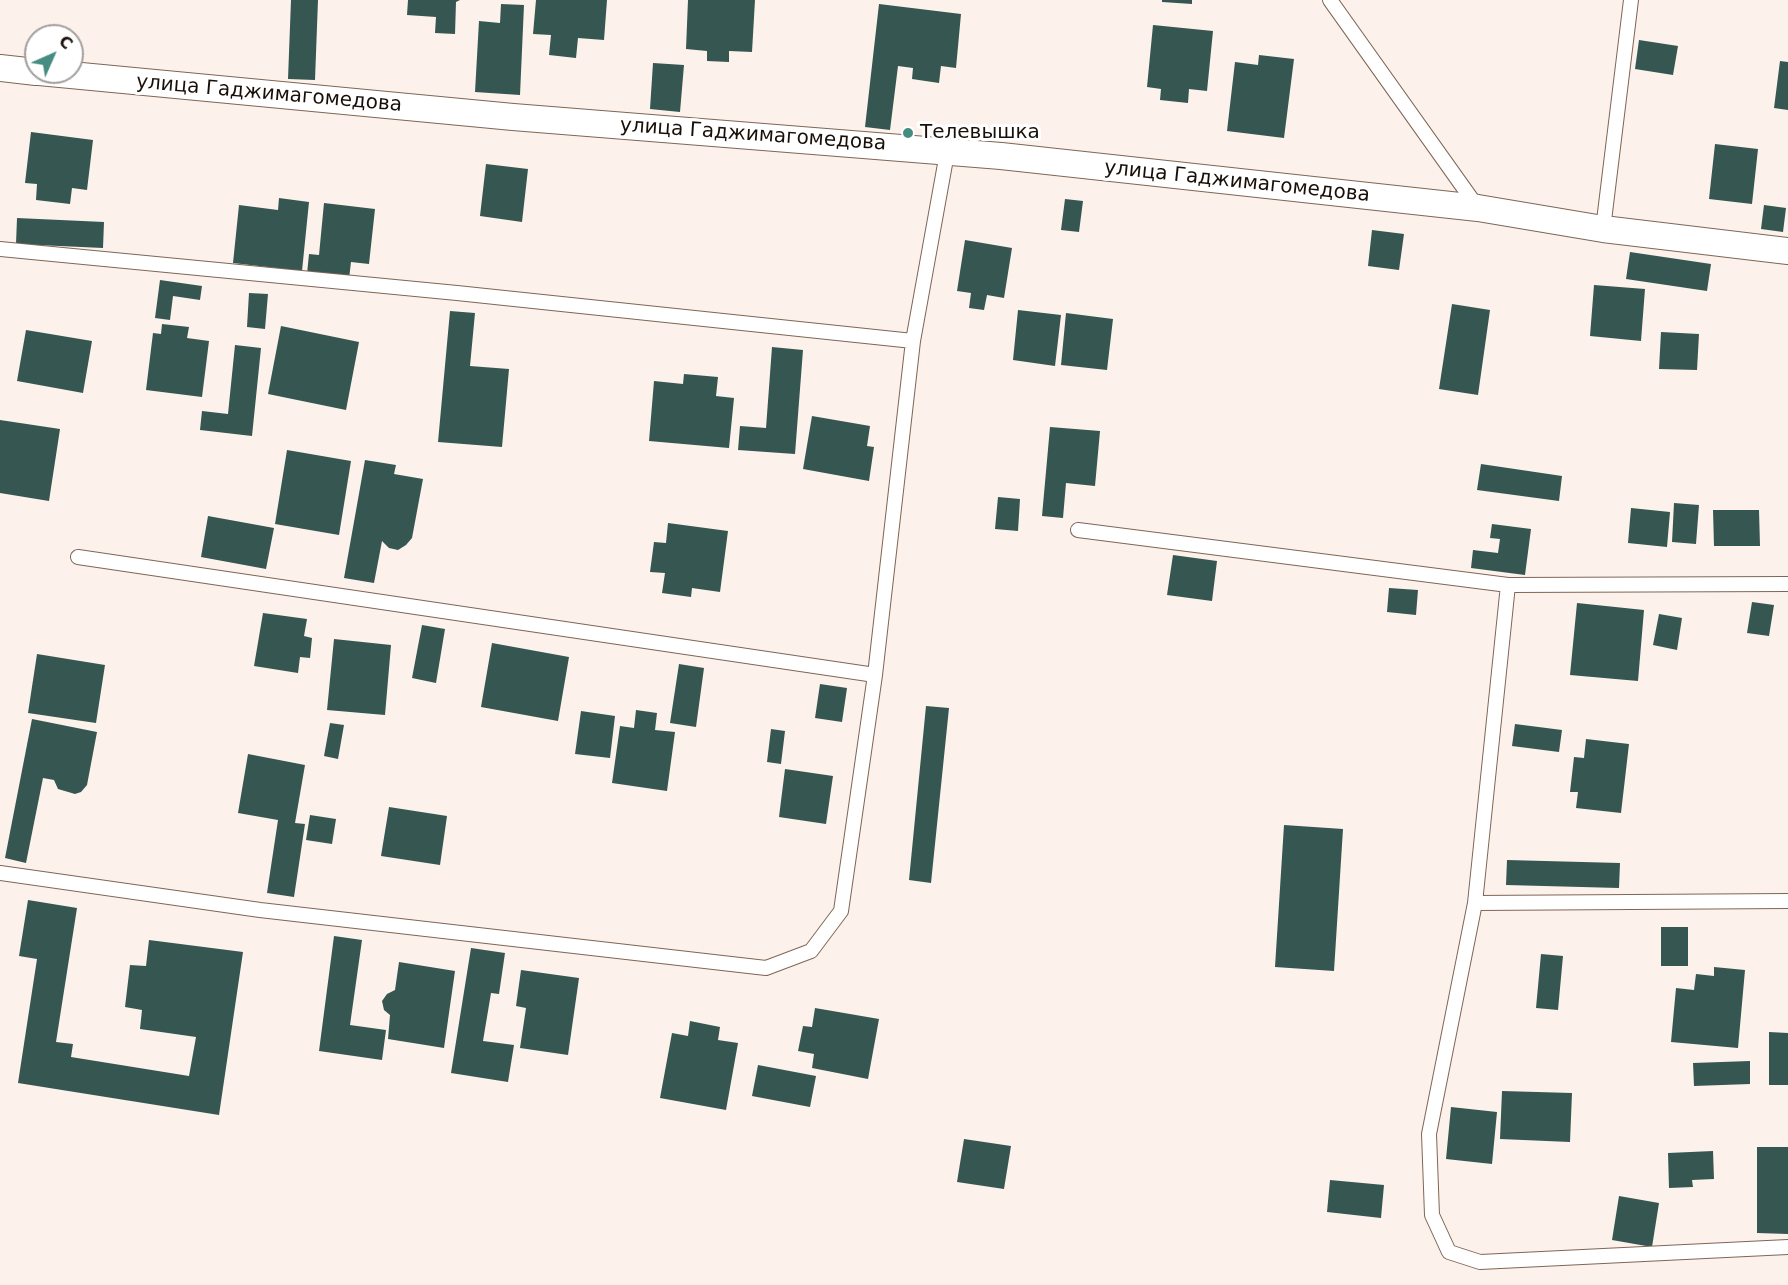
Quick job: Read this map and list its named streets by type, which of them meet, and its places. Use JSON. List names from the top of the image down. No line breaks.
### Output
{"streets":{"street":["улица Гаджимагомедова"]},"places":["Телевышка"],"north":"top right"}
